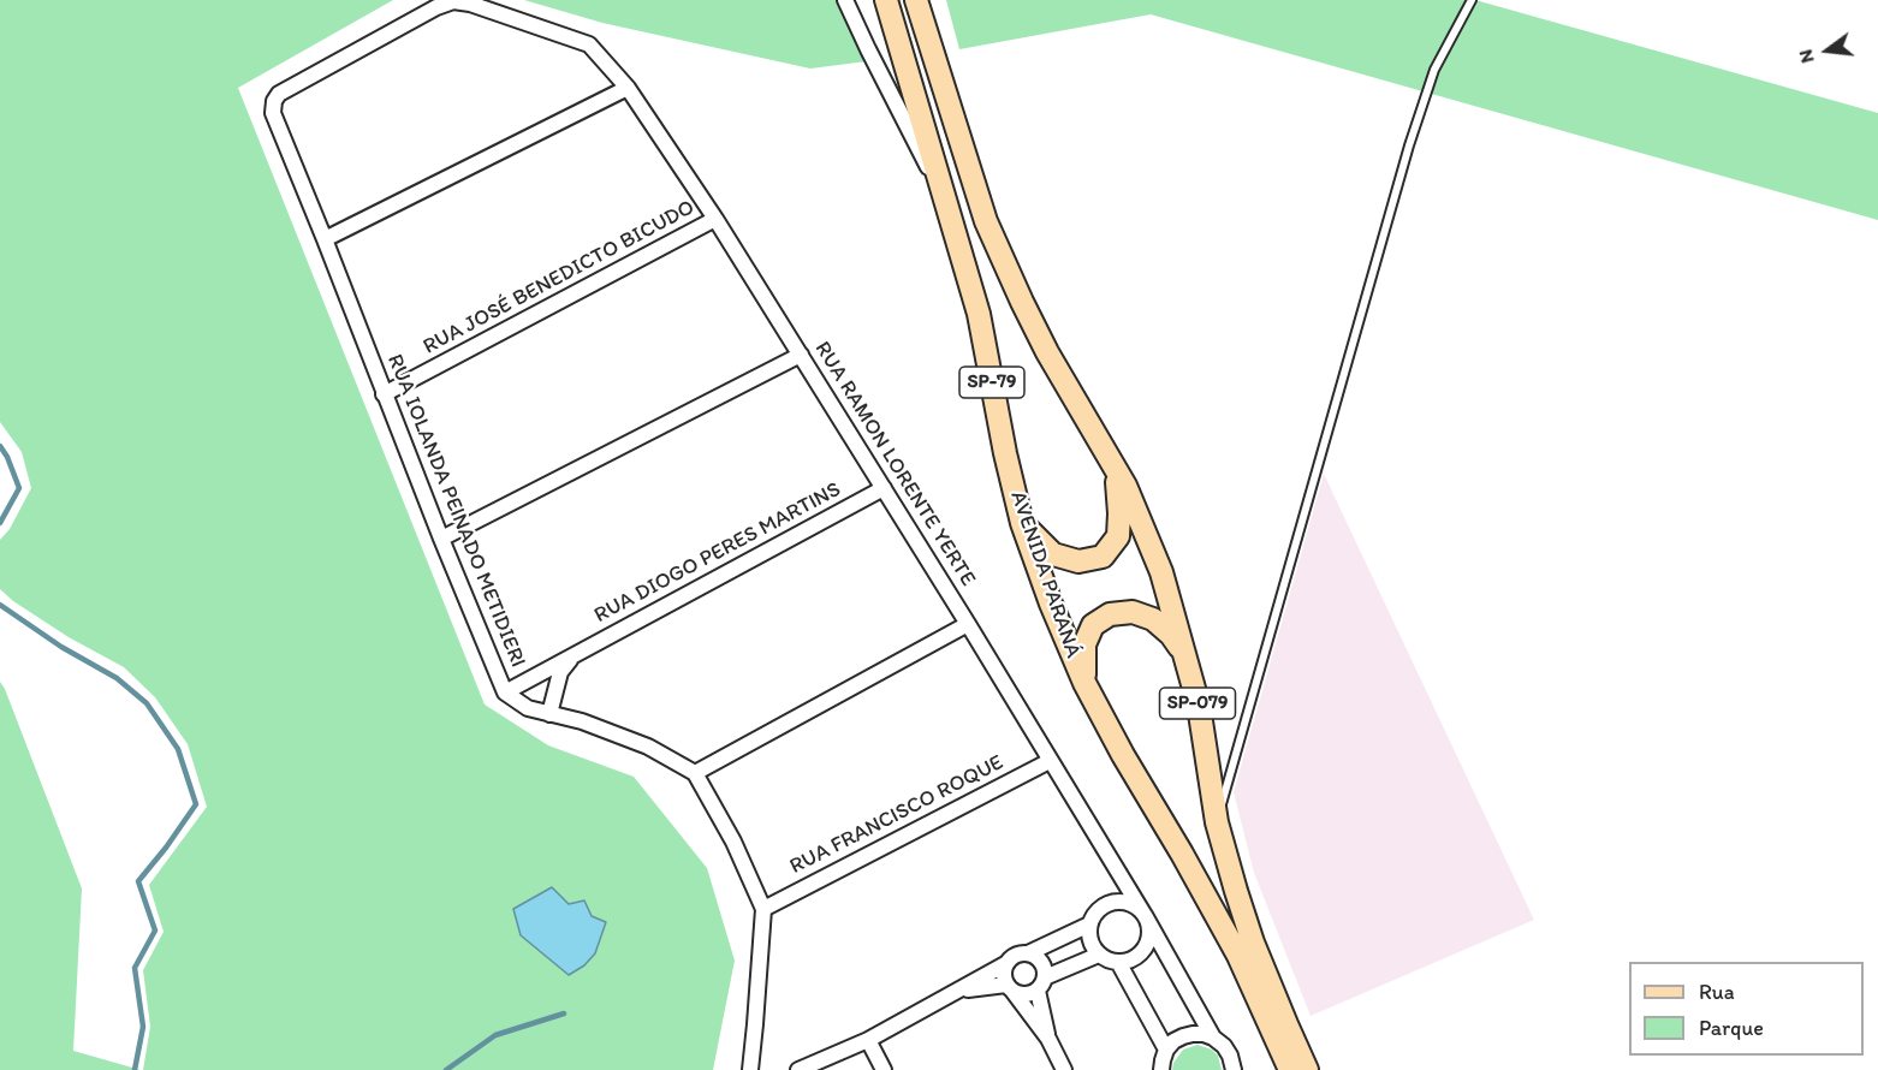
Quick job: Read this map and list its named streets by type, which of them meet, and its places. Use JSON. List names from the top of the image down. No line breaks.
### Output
{"streets":{"main road":["SP-79","AVENIDA PARANÁ","SP-079"],"street":["RUA JOSÉ BENEDICTO BICUDO","RUA RAMON LORENTE YERTE","RUA IOLANDA PEINADO METIDIERI","RUA DIOGO PERES MARTINS","RUA FRANCISCO ROQUE"]},"crossings":[["RUA JOSÉ BENEDICTO BICUDO","RUA RAMON LORENTE YERTE"],["RUA JOSÉ BENEDICTO BICUDO","RUA IOLANDA PEINADO METIDIERI"],["SP-79","SP-079"],["RUA RAMON LORENTE YERTE","RUA IOLANDA PEINADO METIDIERI"],["RUA RAMON LORENTE YERTE","RUA DIOGO PERES MARTINS"],["RUA RAMON LORENTE YERTE","RUA FRANCISCO ROQUE"],["RUA IOLANDA PEINADO METIDIERI","RUA DIOGO PERES MARTINS"]],"legend":["Rua","Parque"],"north":"left"}
